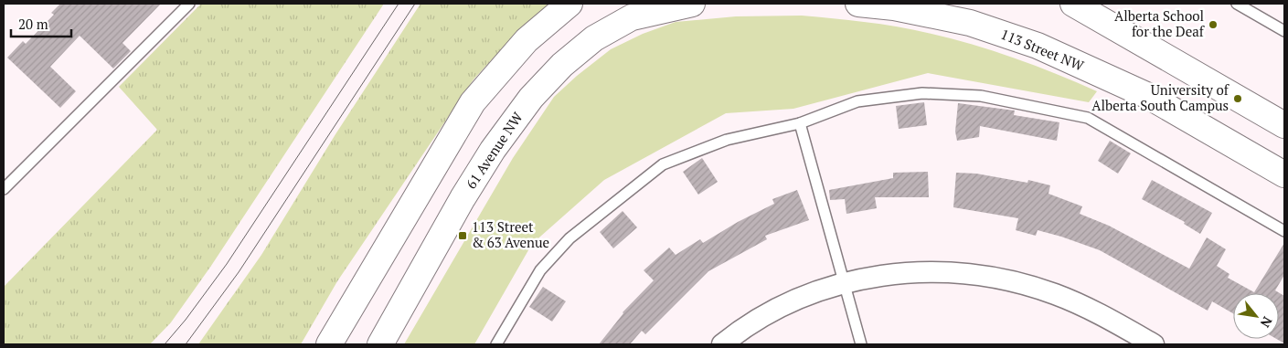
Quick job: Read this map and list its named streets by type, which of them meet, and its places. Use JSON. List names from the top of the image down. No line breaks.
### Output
{"streets":{"main road":["113 Street NW","61 Avenue NW"]},"places":{"other":["Alberta School for the Deaf","University of Alberta South Campus"],"transit":["113 Street & 63 Avenue"]},"scale_bar":"20 m","north":"bottom right"}
